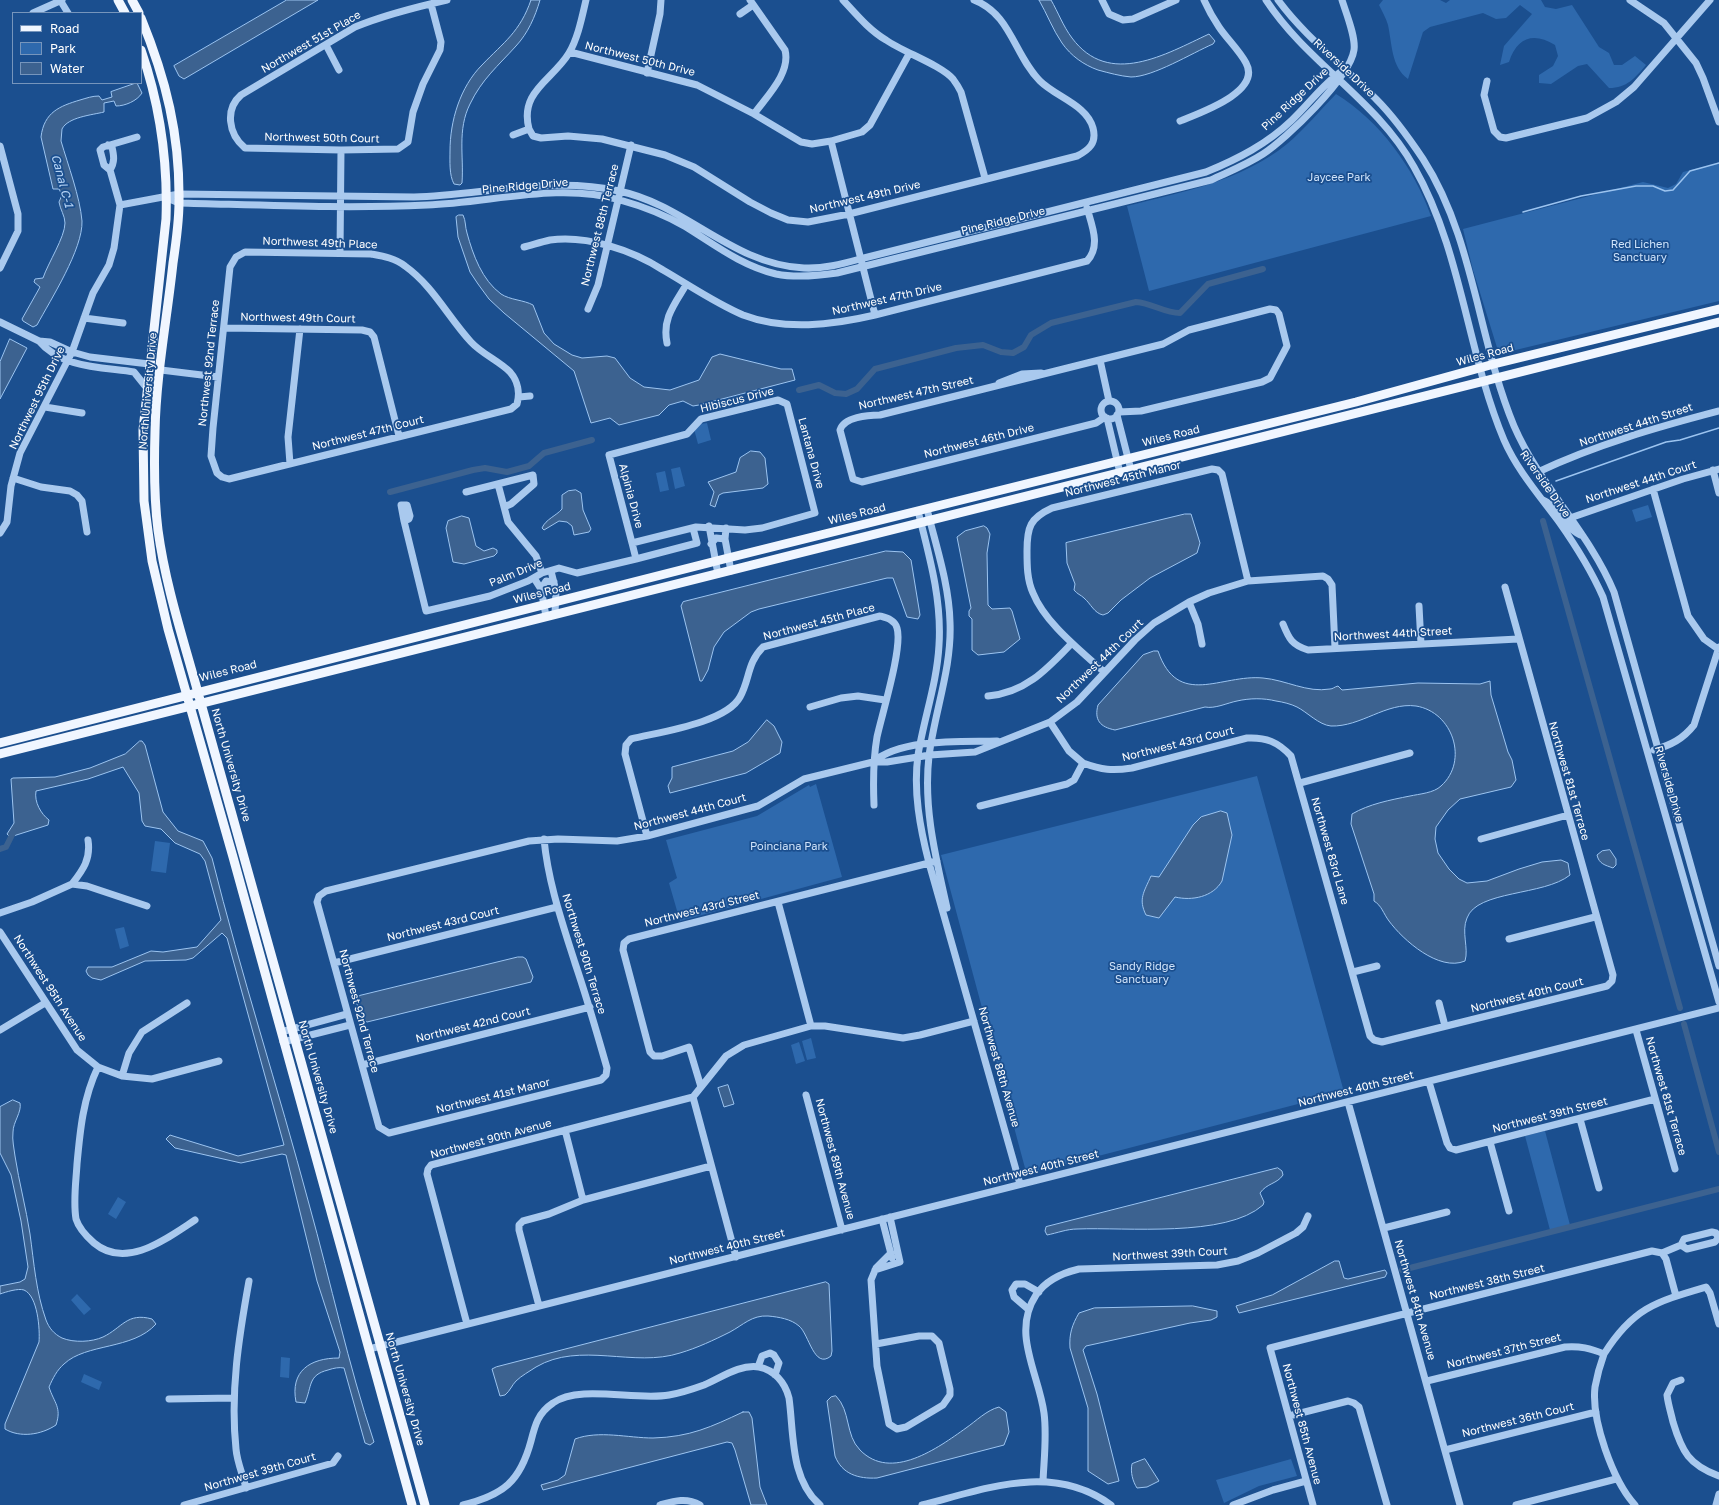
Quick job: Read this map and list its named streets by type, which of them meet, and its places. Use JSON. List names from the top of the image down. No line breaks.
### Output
{"streets":{"main road":["Wiles Road","North University Drive"],"street":["Northwest 51st Place","Northwest 50th Drive","Riverside Drive","Pine Ridge Drive","Northwest 50th Court","Northwest 49th Drive","Northwest 88th Terrace","Northwest 49th Place","Northwest 47th Drive","Northwest 49th Court","Northwest 92nd Terrace","Northwest 47th Street","Northwest 95th Drive","Hibiscus Drive","Northwest 44th Street","Northwest 47th Court","Northwest 46th Drive","Lantana Drive","Northwest 45th Manor","Northwest 44th Court","Alpinia Drive","Palm Drive","Northwest 45th Place","Northwest 43rd Court","Northwest 81st Terrace","Northwest 83rd Lane","Northwest 43rd Street","Northwest 90th Terrace","Northwest 95th Avenue","Northwest 40th Court","Northwest 42nd Court","Northwest 88th Avenue","Northwest 40th Street","Northwest 41st Manor","Northwest 39th Street","Northwest 90th Avenue","Northwest 89th Avenue","Northwest 39th Court","Northwest 38th Street","Northwest 84th Avenue","Northwest 37th Street","Northwest 36th Court","Northwest 85th Avenue"]},"crossings":[["Northwest 51st Place","Northwest 50th Court"],["Riverside Drive","Pine Ridge Drive"],["Riverside Drive","Wiles Road"],["Riverside Drive","Northwest 44th Street"],["Riverside Drive","Northwest 44th Court"],["Pine Ridge Drive","Northwest 88th Terrace"],["Pine Ridge Drive","Northwest 47th Drive"],["Pine Ridge Drive","North University Drive"],["Northwest 49th Drive","Northwest 88th Terrace"],["Northwest 88th Terrace","Northwest 47th Drive"],["Northwest 49th Place","Northwest 92nd Terrace"],["Northwest 49th Place","Northwest 47th Court"],["Northwest 49th Court","Northwest 92nd Terrace"],["Northwest 49th Court","Northwest 47th Court"],["Wiles Road","North University Drive"],["Wiles Road","Northwest 88th Avenue"],["Northwest 92nd Terrace","Northwest 47th Court"],["Northwest 92nd Terrace","Northwest 44th Court"],["Northwest 92nd Terrace","Northwest 43rd Court"],["Northwest 92nd Terrace","Northwest 42nd Court"],["Northwest 92nd Terrace","Northwest 41st Manor"],["North University Drive","Northwest 40th Street"],["Northwest 47th Street","Northwest 46th Drive"],["Hibiscus Drive","Lantana Drive"],["Hibiscus Drive","Alpinia Drive"],["Northwest 44th Street","Northwest 44th Court"],["Northwest 44th Street","Northwest 81st Terrace"],["Northwest 45th Manor","Northwest 44th Court"],["Northwest 44th Court","Northwest 45th Place"],["Northwest 44th Court","Northwest 90th Terrace"],["Northwest 44th Court","Northwest 88th Avenue"],["Northwest 43rd Court","Northwest 83rd Lane"],["Northwest 43rd Court","Northwest 90th Terrace"],["Northwest 81st Terrace","Northwest 40th Court"],["Northwest 81st Terrace","Northwest 40th Street"],["Northwest 81st Terrace","Northwest 39th Street"],["Northwest 83rd Lane","Northwest 40th Court"],["Northwest 43rd Street","Northwest 88th Avenue"],["Northwest 90th Terrace","Northwest 42nd Court"],["Northwest 90th Terrace","Northwest 41st Manor"],["Northwest 88th Avenue","Northwest 40th Street"],["Northwest 40th Street","Northwest 39th Street"],["Northwest 40th Street","Northwest 90th Avenue"],["Northwest 40th Street","Northwest 89th Avenue"],["Northwest 40th Street","Northwest 84th Avenue"],["Northwest 38th Street","Northwest 84th Avenue"],["Northwest 38th Street","Northwest 85th Avenue"],["Northwest 84th Avenue","Northwest 37th Street"],["Northwest 84th Avenue","Northwest 36th Court"]],"water":["Canal C-1"],"parks":["Jaycee Park","Red Lichen Sanctuary","Poinciana Park","Sandy Ridge Sanctuary"],"legend":["Road","Park","Water"]}
